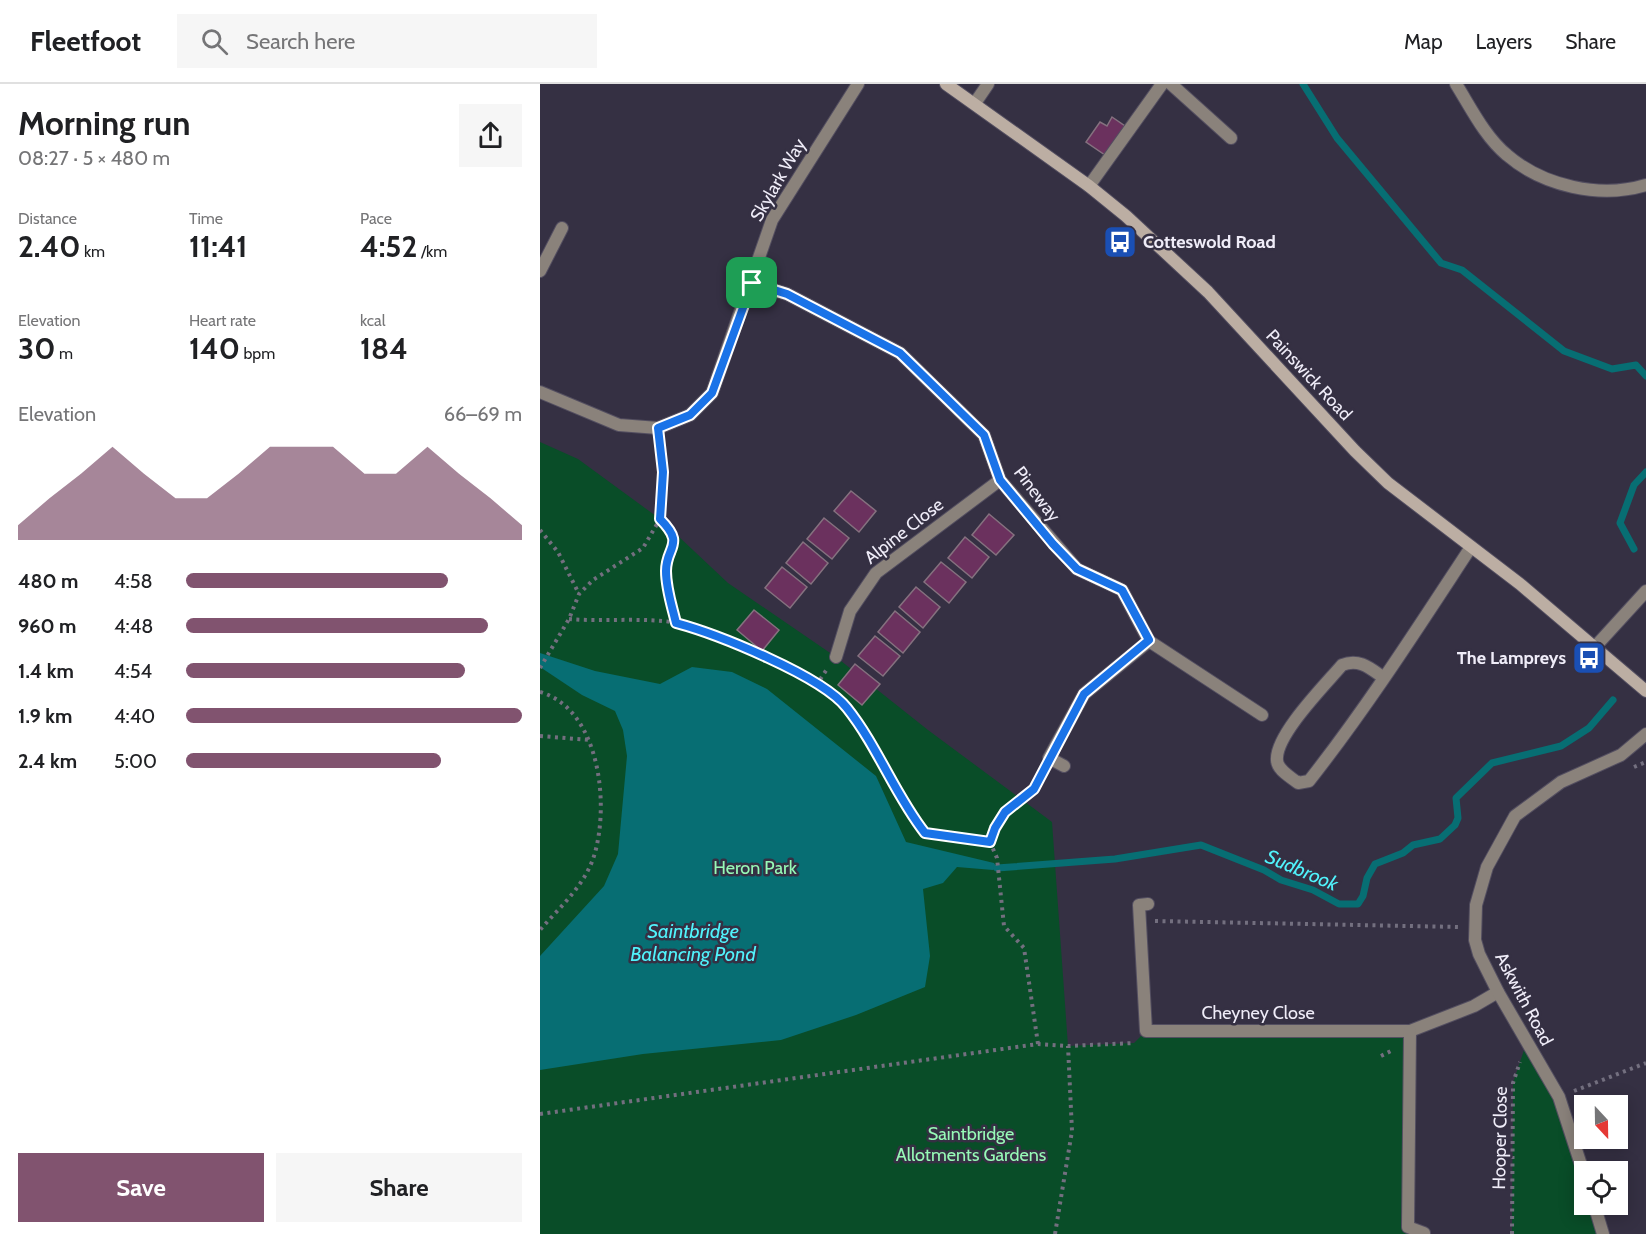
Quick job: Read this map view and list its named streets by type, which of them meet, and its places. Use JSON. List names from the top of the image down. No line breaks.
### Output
{"streets":{"main road":["Painswick Road"],"street":["Skylark Way","Pineway","Alpine Close","Askwith Road","Cheyney Close"],"path":["Hooper Close"]},"crossings":[["Skylark Way","Pineway"],["Pineway","Alpine Close"],["Askwith Road","Cheyney Close"],["Askwith Road","Hooper Close"]],"water":["Sudbrook","Saintbridge Balancing Pond"],"parks":["Heron Park","Saintbridge Allotments Gardens"],"places":{"bus stop":["Cotteswold Road","The Lampreys"]},"north":"bottom","page":{"header":"Fleetfoot","search":"Search here","nav":["Map","Layers","Share"],"heading":["Morning run","08:27 · 5 × 480 m"],"stats":[["Distance","2.40 km"],["Time","11:41"],["Pace","4:52 /km"],["Elevation","30 m"],["Heart rate","140 bpm"],["kcal","184"]],"chart":["Elevation","66–69 m"],"list":[{"name":"480 m","note":"4:58"},{"name":"960 m","note":"4:48"},{"name":"1.4 km","note":"4:54"},{"name":"1.9 km","note":"4:40"},{"name":"2.4 km","note":"5:00"}],"buttons":["Save","Share"]}}
